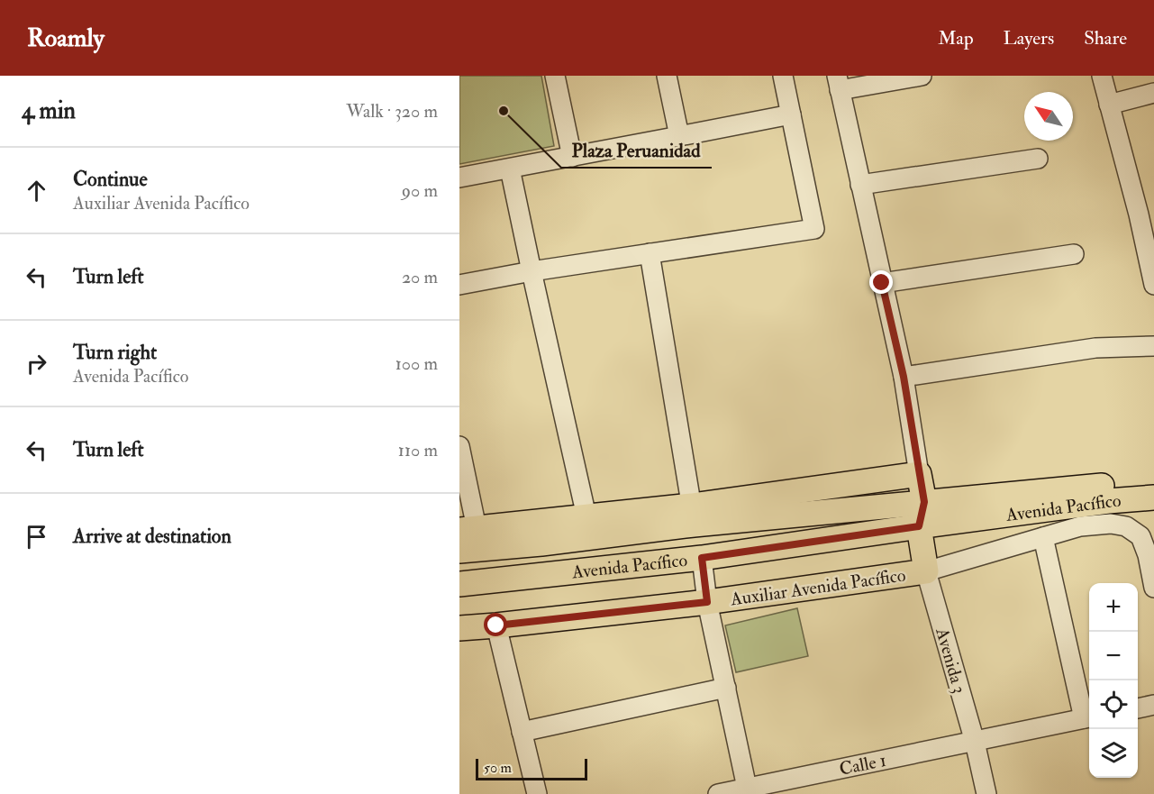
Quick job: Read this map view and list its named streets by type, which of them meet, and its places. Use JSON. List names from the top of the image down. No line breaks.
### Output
{"streets":{"main road":["Avenida Pacífico","Auxiliar Avenida Pacífico","Avenida 3"],"street":["Calle 1"]},"crossings":[["Avenida Pacífico","Avenida 3"],["Auxiliar Avenida Pacífico","Avenida 3"],["Avenida 3","Calle 1"]],"places":["Plaza Peruanidad"],"scale_bar":"50 m","north":"top left","page":{"header":"Roamly","nav":["Map","Layers","Share"],"heading":["4 min","Walk · 320 m"],"list":[["Continue","Auxiliar Avenida Pacífico","90 m"],["Turn left","20 m"],["Turn right","Avenida Pacífico","100 m"],["Turn left","110 m"],"Arrive at destination"],"map_buttons":["+","−"],"scale":"50 m"}}
